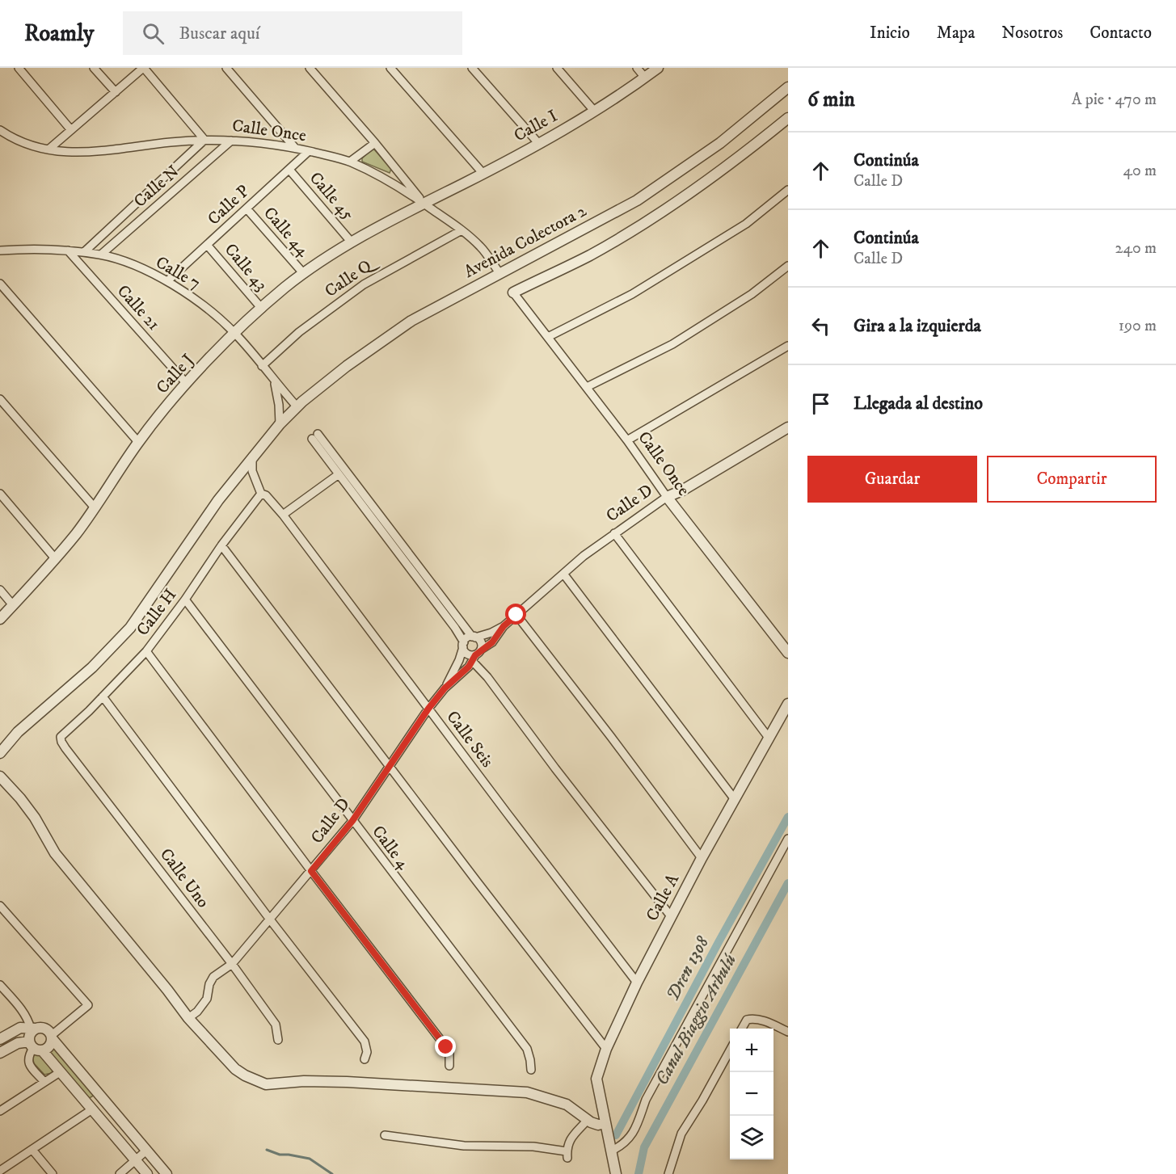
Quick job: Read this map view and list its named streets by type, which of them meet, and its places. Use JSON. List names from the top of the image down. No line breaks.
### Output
{"streets":{"street":["Calle I","Calle Once","Calle N","Calle 45","Calle P","Calle 44","Avenida Colectora 2","Calle 43","Calle 7","Calle Q","Calle 21","Calle J","Calle D","Calle H","Calle Seis","Calle 4","Calle Uno","Calle A"]},"crossings":[["Calle I","Calle Once"],["Calle I","Calle J"],["Calle Once","Calle N"],["Calle Once","Calle P"],["Calle Once","Avenida Colectora 2"],["Calle Once","Calle Q"],["Calle Once","Calle J"],["Calle Once","Calle D"],["Calle N","Calle 7"],["Calle 45","Calle P"],["Calle 45","Calle J"],["Calle P","Calle 44"],["Calle P","Calle 43"],["Calle P","Calle 7"],["Calle 44","Calle J"],["Avenida Colectora 2","Calle 7"],["Calle 43","Calle J"],["Calle 7","Calle Q"],["Calle 7","Calle 21"],["Calle 7","Calle J"],["Calle 21","Calle J"],["Calle D","Calle Seis"],["Calle D","Calle 4"],["Calle D","Calle Uno"],["Calle H","Calle Seis"],["Calle H","Calle 4"],["Calle H","Calle Uno"],["Calle Seis","Calle A"]],"water":["Dren 1308","Canal Biaggio Arbulú"],"page":{"header":"Roamly","search":"Buscar aquí","nav":["Inicio","Mapa","Nosotros","Contacto"],"heading":["6 min","A pie · 470 m"],"list":[["Continúa","Calle D","40 m"],["Continúa","Calle D","240 m"],["Gira a la izquierda","190 m"],"Llegada al destino"],"buttons":["Guardar","Compartir"],"map_buttons":["+","−"]}}
